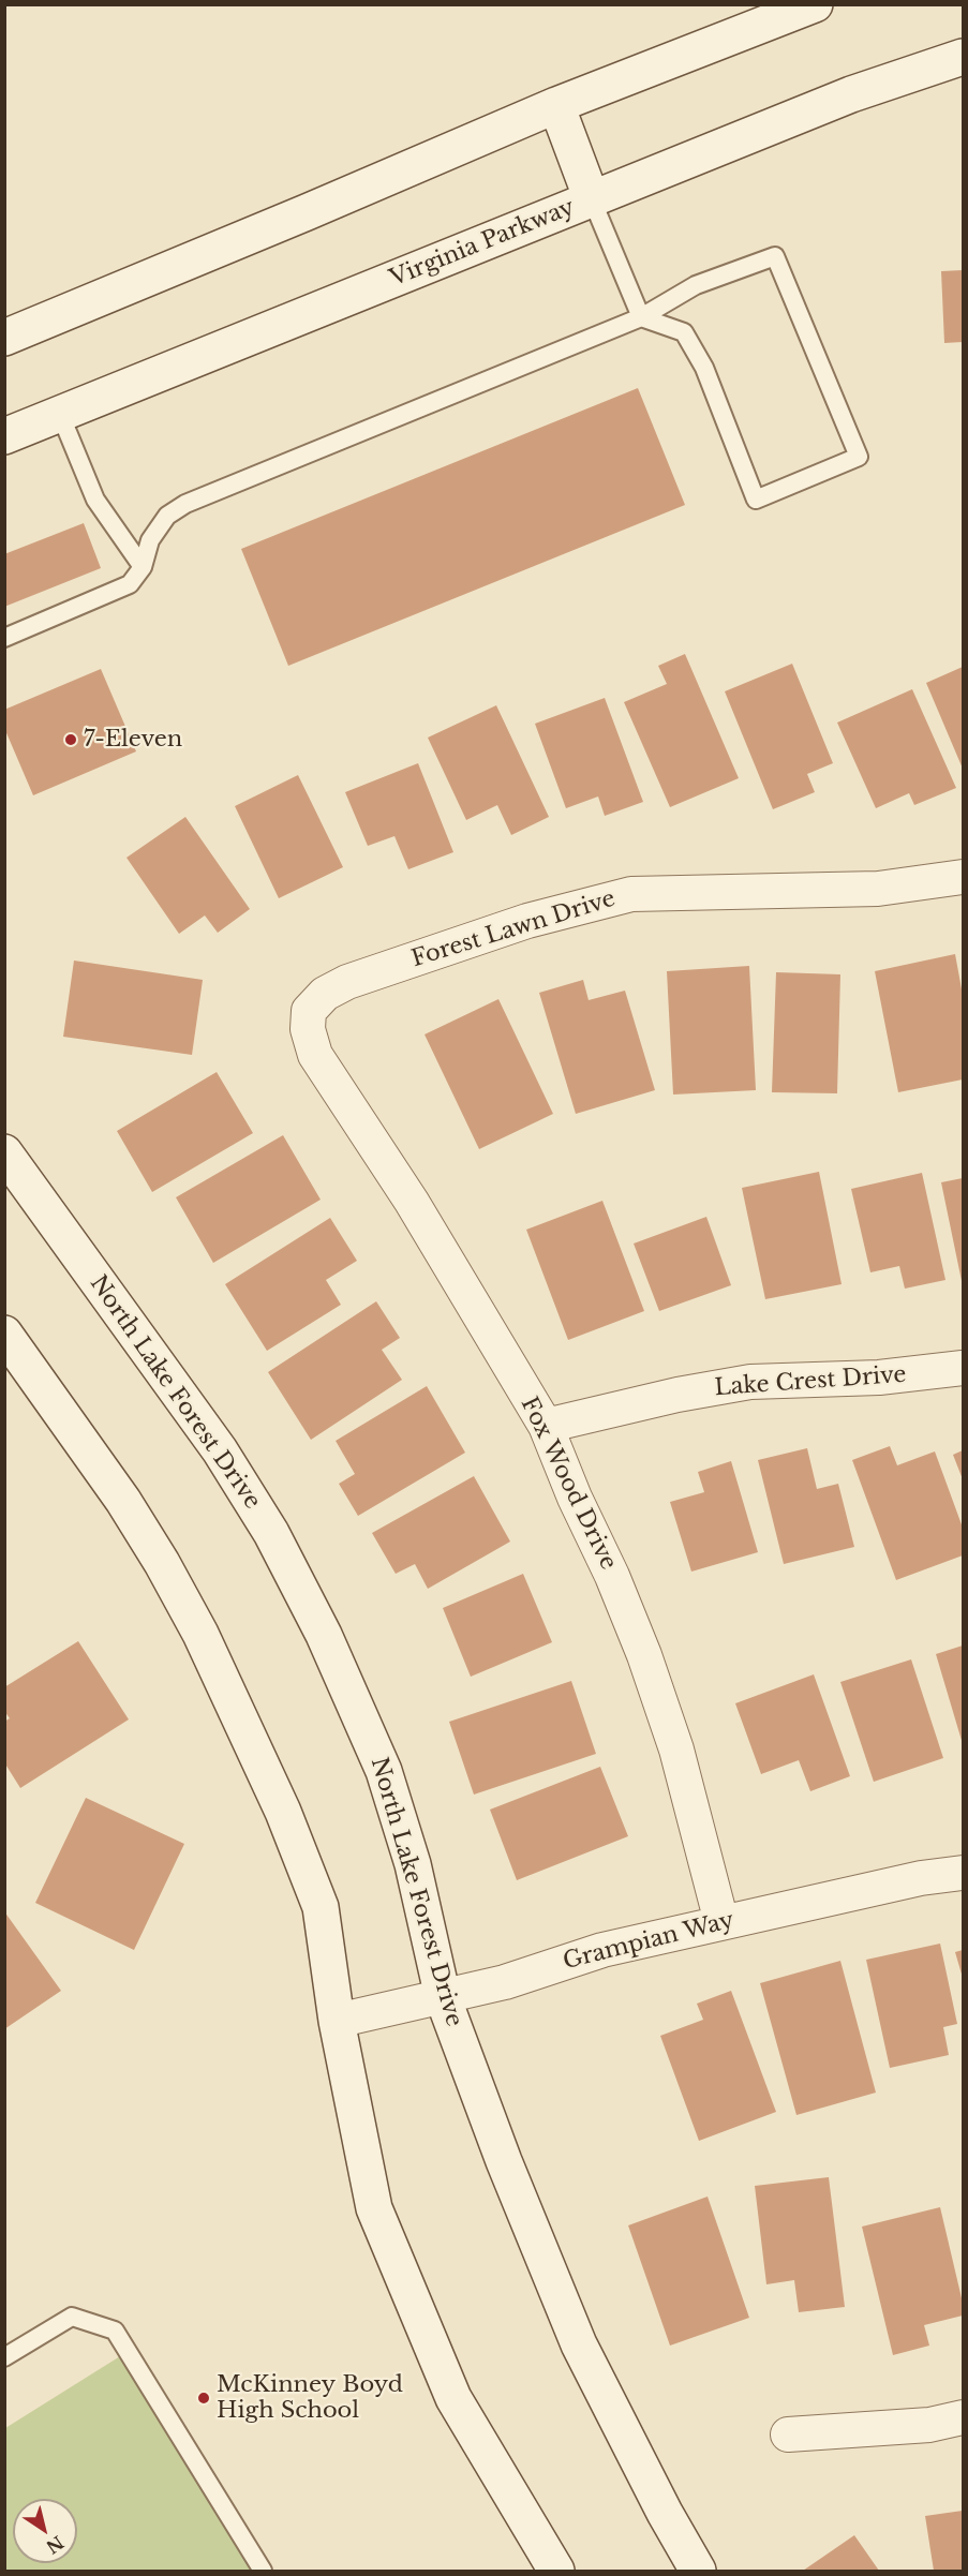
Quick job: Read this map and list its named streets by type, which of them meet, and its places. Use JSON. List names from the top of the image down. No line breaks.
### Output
{"streets":{"main road":["Virginia Parkway","North Lake Forest Drive"],"street":["Forest Lawn Drive","Lake Crest Drive","Fox Wood Drive","Grampian Way"]},"crossings":[["Forest Lawn Drive","Fox Wood Drive"],["Lake Crest Drive","Fox Wood Drive"],["North Lake Forest Drive","Grampian Way"],["Fox Wood Drive","Grampian Way"]],"places":["7-Eleven","McKinney Boyd High School"],"north":"bottom right"}
